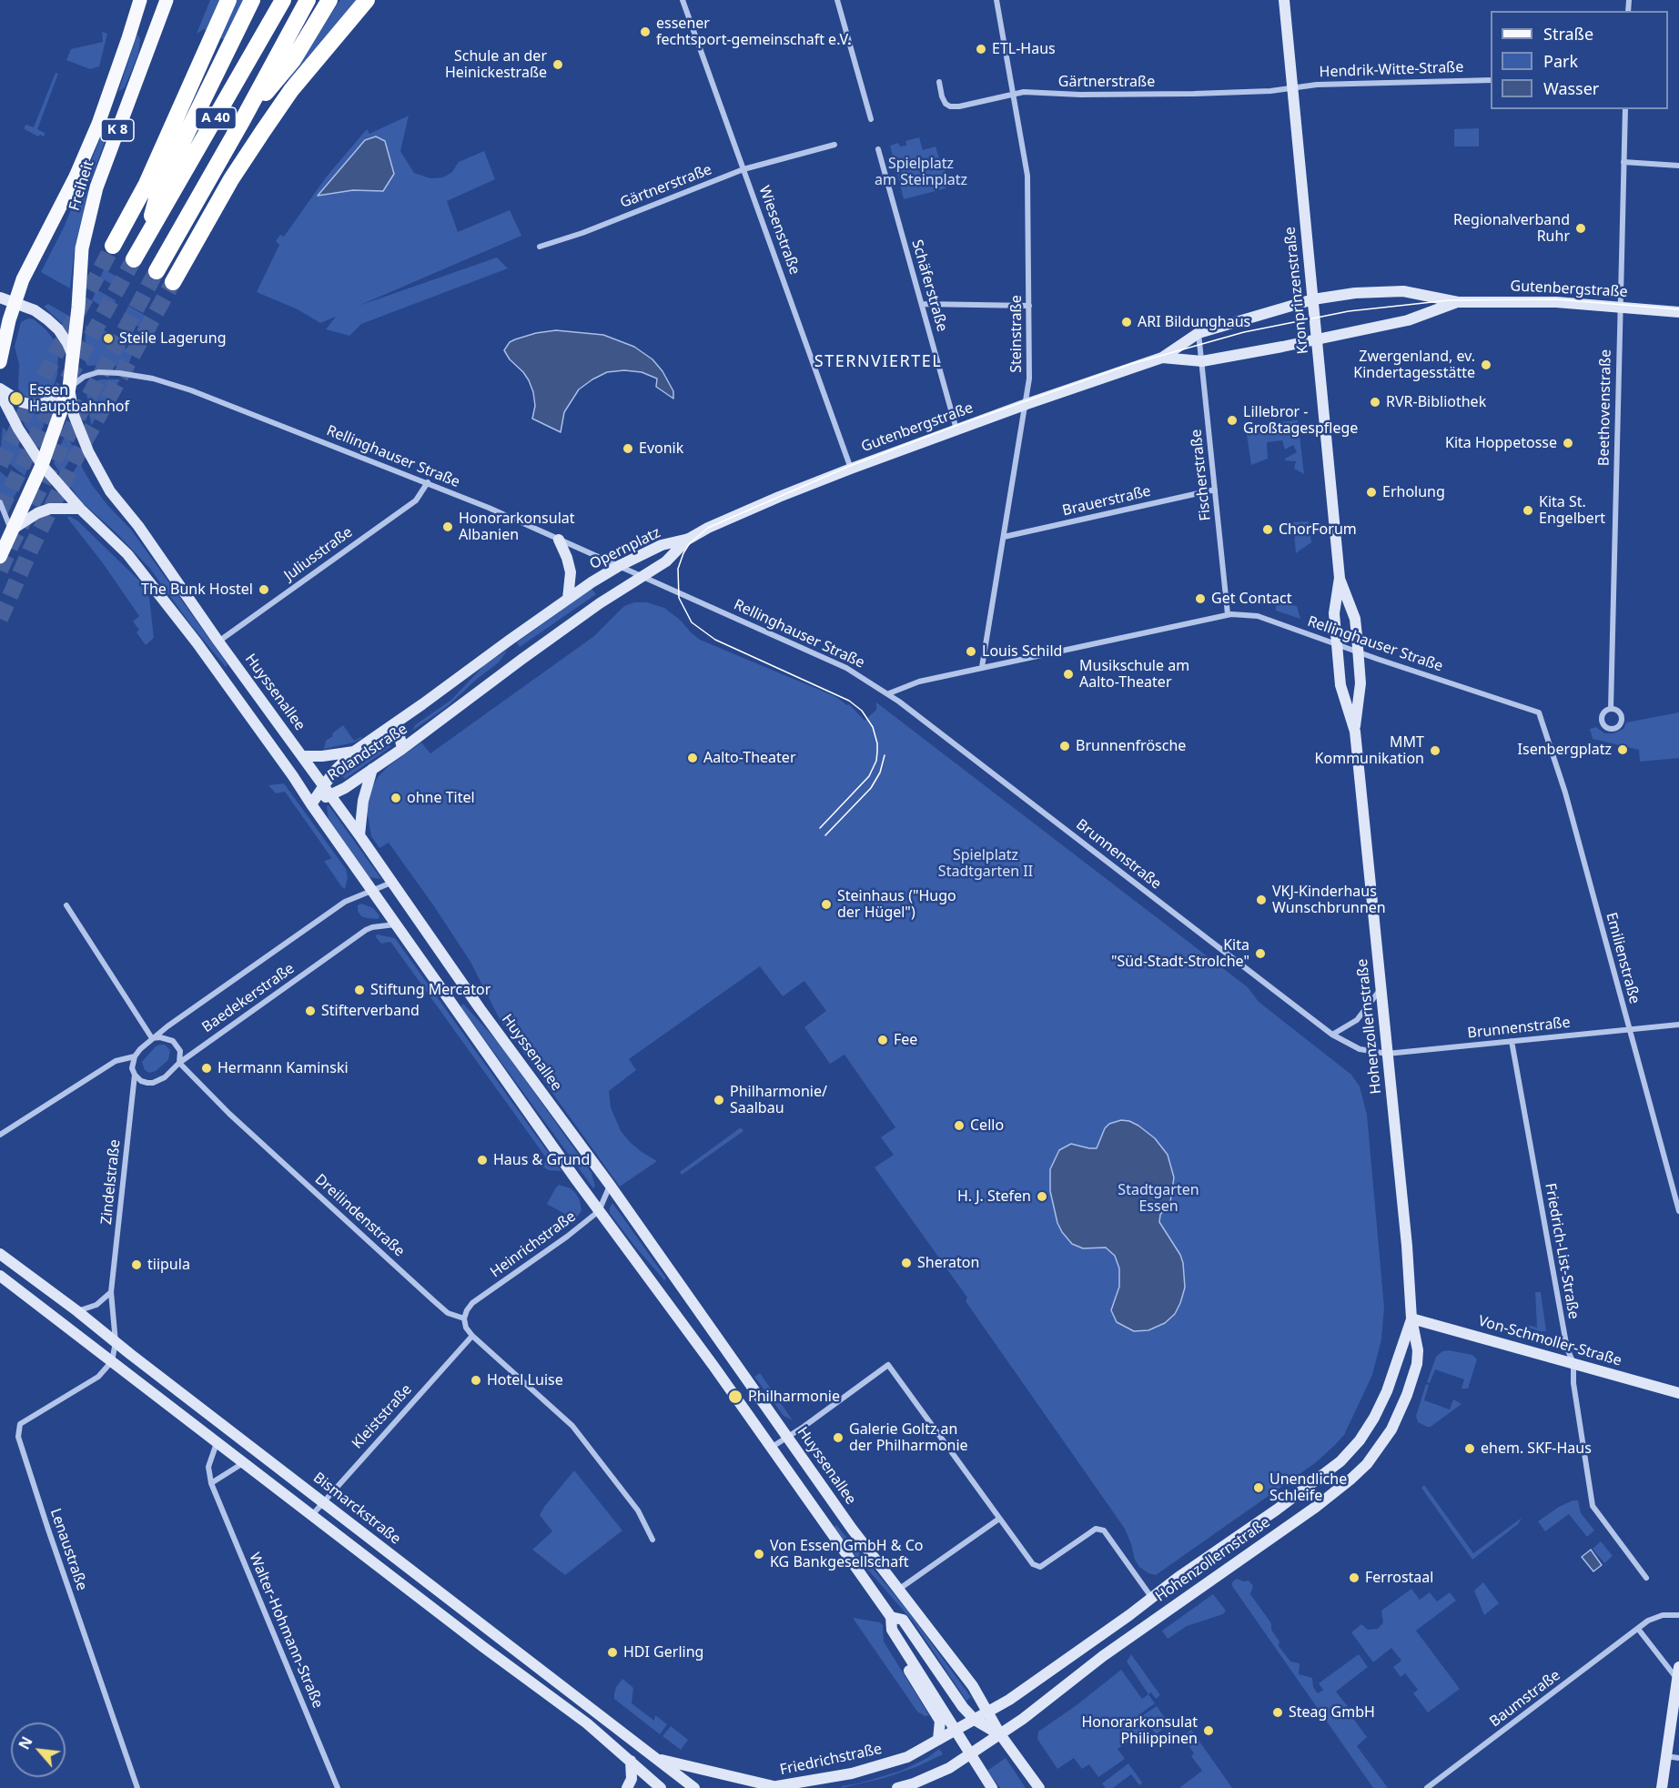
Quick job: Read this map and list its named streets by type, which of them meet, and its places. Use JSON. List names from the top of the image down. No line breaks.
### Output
{"streets":{"highway":["A 40"],"main road":["K 8","Freiheit"],"street":["Hendrik-Witte-Straße","Gärtnerstraße","Wiesenstraße","Schäferstraße","Gutenbergstraße","Kronprinzenstraße","Steinstraße","Beethovenstraße","Rellinghauser Straße","Fischerstraße","Brauerstraße","Opernplatz","Juliusstraße","Huyssenallee","Rolandstraße","Brunnenstraße","Emilienstraße","Baedekerstraße","Hohenzollernstraße","Zindelstraße","Dreilindenstraße","Heinrichstraße","Friedrich-List-Straße","Von-Schmoller-Straße","Kleiststraße","Bismarckstraße","Lenaustraße","Walter-Hohmann-Straße","Baumstraße","Friedrichstraße"]},"crossings":[["Hendrik-Witte-Straße","Gärtnerstraße"],["Hendrik-Witte-Straße","Kronprinzenstraße"],["Gärtnerstraße","Wiesenstraße"],["Gärtnerstraße","Kronprinzenstraße"],["Gärtnerstraße","Steinstraße"],["K 8","Freiheit"],["K 8","Rellinghauser Straße"],["K 8","Huyssenallee"],["Freiheit","Rellinghauser Straße"],["Freiheit","Huyssenallee"],["Wiesenstraße","Gutenbergstraße"],["Schäferstraße","Gutenbergstraße"],["Gutenbergstraße","Kronprinzenstraße"],["Gutenbergstraße","Steinstraße"],["Gutenbergstraße","Beethovenstraße"],["Gutenbergstraße","Fischerstraße"],["Gutenbergstraße","Opernplatz"],["Kronprinzenstraße","Rellinghauser Straße"],["Kronprinzenstraße","Hohenzollernstraße"],["Steinstraße","Rellinghauser Straße"],["Steinstraße","Brauerstraße"],["Rellinghauser Straße","Fischerstraße"],["Rellinghauser Straße","Opernplatz"],["Rellinghauser Straße","Juliusstraße"],["Rellinghauser Straße","Huyssenallee"],["Rellinghauser Straße","Brunnenstraße"],["Rellinghauser Straße","Emilienstraße"],["Rellinghauser Straße","Hohenzollernstraße"],["Fischerstraße","Brauerstraße"],["Opernplatz","Rolandstraße"],["Juliusstraße","Huyssenallee"],["Huyssenallee","Rolandstraße"],["Huyssenallee","Baedekerstraße"],["Huyssenallee","Hohenzollernstraße"],["Huyssenallee","Heinrichstraße"],["Huyssenallee","Friedrichstraße"],["Brunnenstraße","Emilienstraße"],["Brunnenstraße","Hohenzollernstraße"],["Brunnenstraße","Friedrich-List-Straße"],["Baedekerstraße","Zindelstraße"],["Baedekerstraße","Dreilindenstraße"],["Hohenzollernstraße","Von-Schmoller-Straße"],["Hohenzollernstraße","Friedrichstraße"],["Zindelstraße","Dreilindenstraße"],["Zindelstraße","Bismarckstraße"],["Zindelstraße","Lenaustraße"],["Dreilindenstraße","Heinrichstraße"],["Friedrich-List-Straße","Von-Schmoller-Straße"],["Kleiststraße","Bismarckstraße"]],"districts":["STERNVIERTEL"],"parks":["Spielplatz am Steinplatz","Spielplatz Stadtgarten II","Stadtgarten Essen"],"places":["essener fechtsport-gemeinschaft e.V.","ETL-Haus","Schule an der Heinickestraße","Regionalverband Ruhr","ARI Bildunghaus","Steile Lagerung","Zwergenland, ev. Kindertagesstätte","Essen Hauptbahnhof","RVR-Bibliothek","Lillebror - Großtagespflege","Kita Hoppetosse","Evonik","Erholung","Kita St. Engelbert","Honorarkonsulat Albanien","ChorForum","The Bunk Hostel","Get Contact","Louis Schild","Musikschule am Aalto-Theater","Brunnenfrösche","Isenbergplatz","MMT Kommunikation","Aalto-Theater","ohne Titel","VKJ-Kinderhaus Wunschbrunnen","Steinhaus (\"Hugo der Hügel\")","Kita \"Süd-Stadt-Strolche\"","Stiftung Mercator","Stifterverband","Fee","Hermann Kaminski","Philharmonie/ Saalbau","Cello","Haus & Grund","H. J. Stefen","Sheraton","tiipula","Hotel Luise","Philharmonie","Galerie Goltz an der Philharmonie","ehem. SKF-Haus","Unendliche Schleife","Von Essen GmbH & Co KG Bankgesellschaft","Ferrostaal","HDI Gerling","Steag GmbH","Honorarkonsulat Philippinen"],"legend":["Straße","Park","Wasser"],"north":"top left"}
